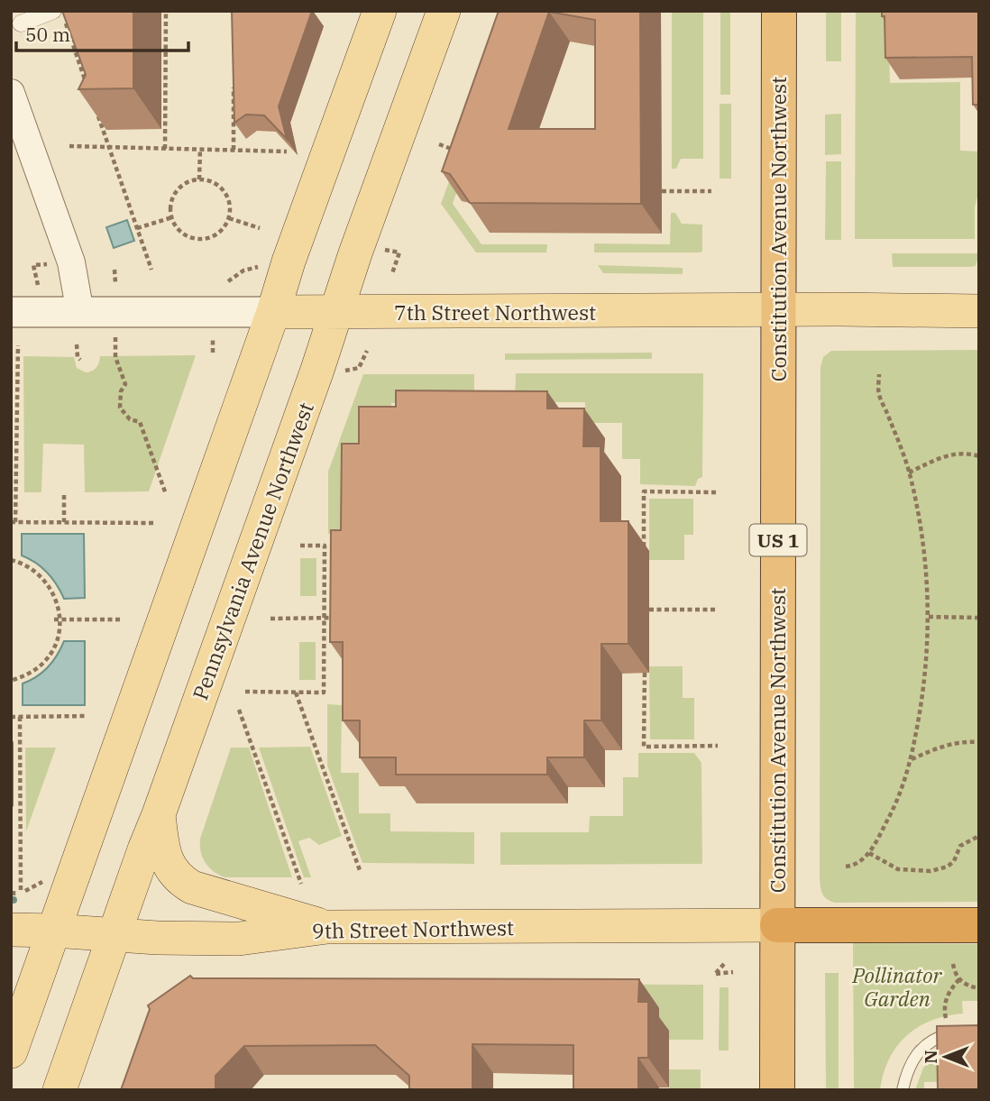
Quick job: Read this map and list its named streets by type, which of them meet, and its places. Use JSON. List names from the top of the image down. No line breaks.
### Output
{"streets":{"highway":["Constitution Avenue Northwest","US 1"],"main road":["7th Street Northwest","Pennsylvania Avenue Northwest","9th Street Northwest"]},"crossings":[["Constitution Avenue Northwest","7th Street Northwest"],["Constitution Avenue Northwest","9th Street Northwest"],["7th Street Northwest","Pennsylvania Avenue Northwest"],["Pennsylvania Avenue Northwest","9th Street Northwest"]],"parks":["Pollinator Garden"],"scale_bar":"50 m","north":"left"}
